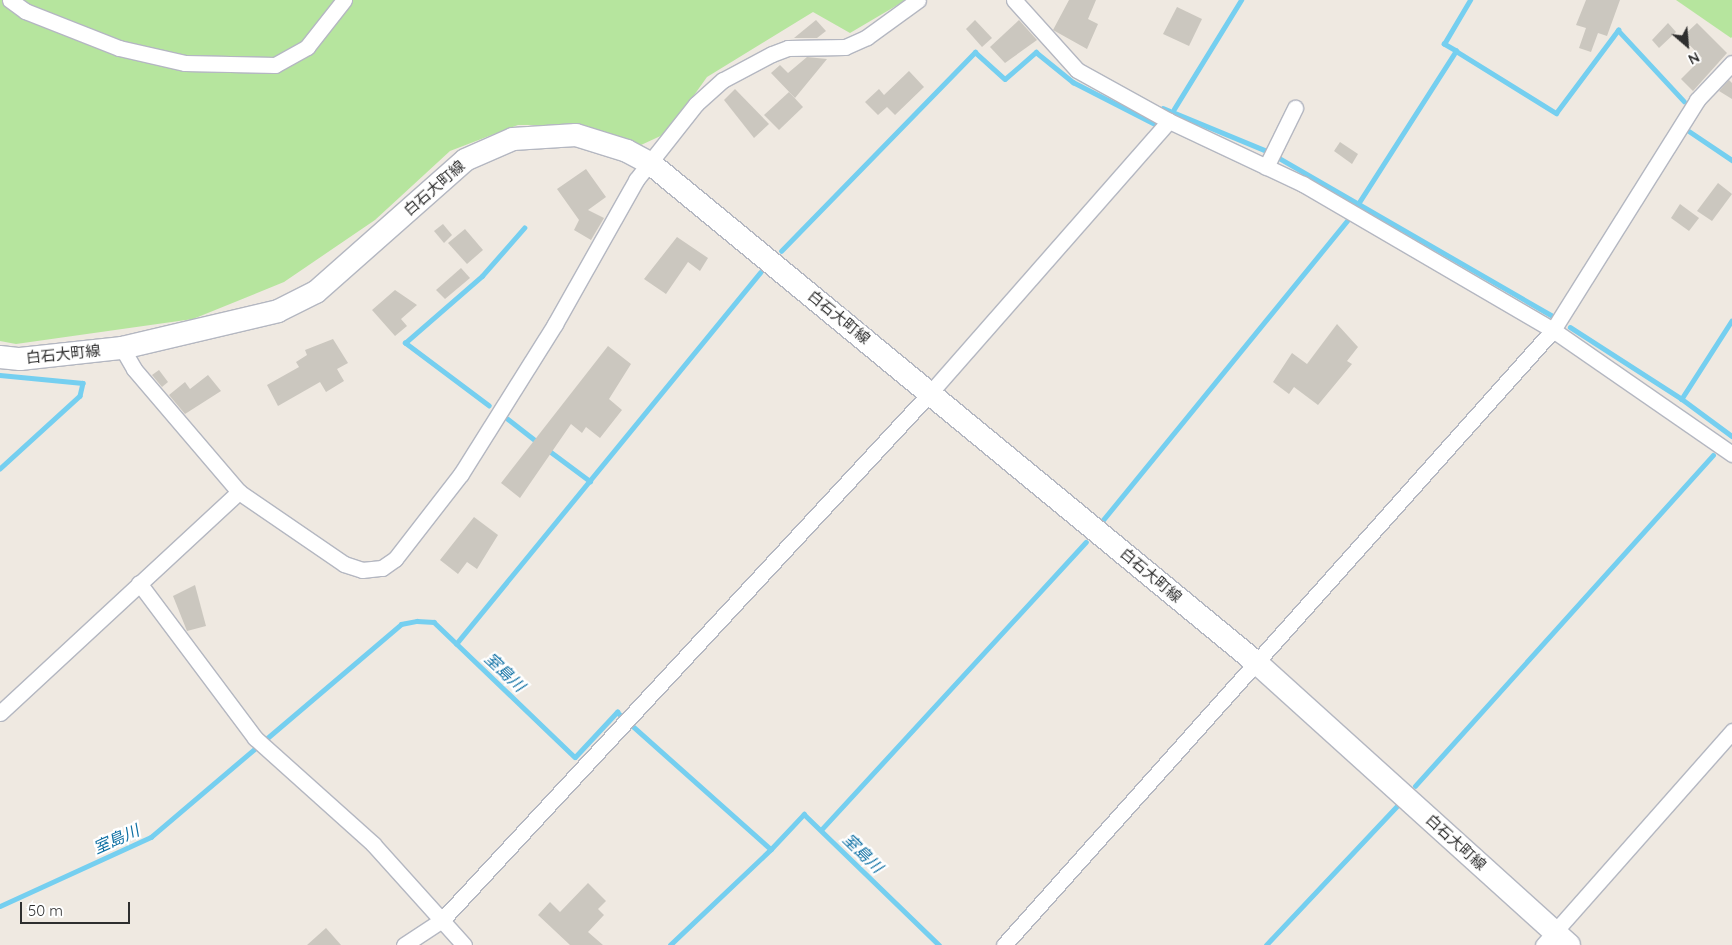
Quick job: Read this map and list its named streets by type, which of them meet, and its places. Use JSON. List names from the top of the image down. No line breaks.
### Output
{"streets":{"main road":["白石大町線"]},"water":["室島川"],"scale_bar":"50 m","north":"bottom right"}
